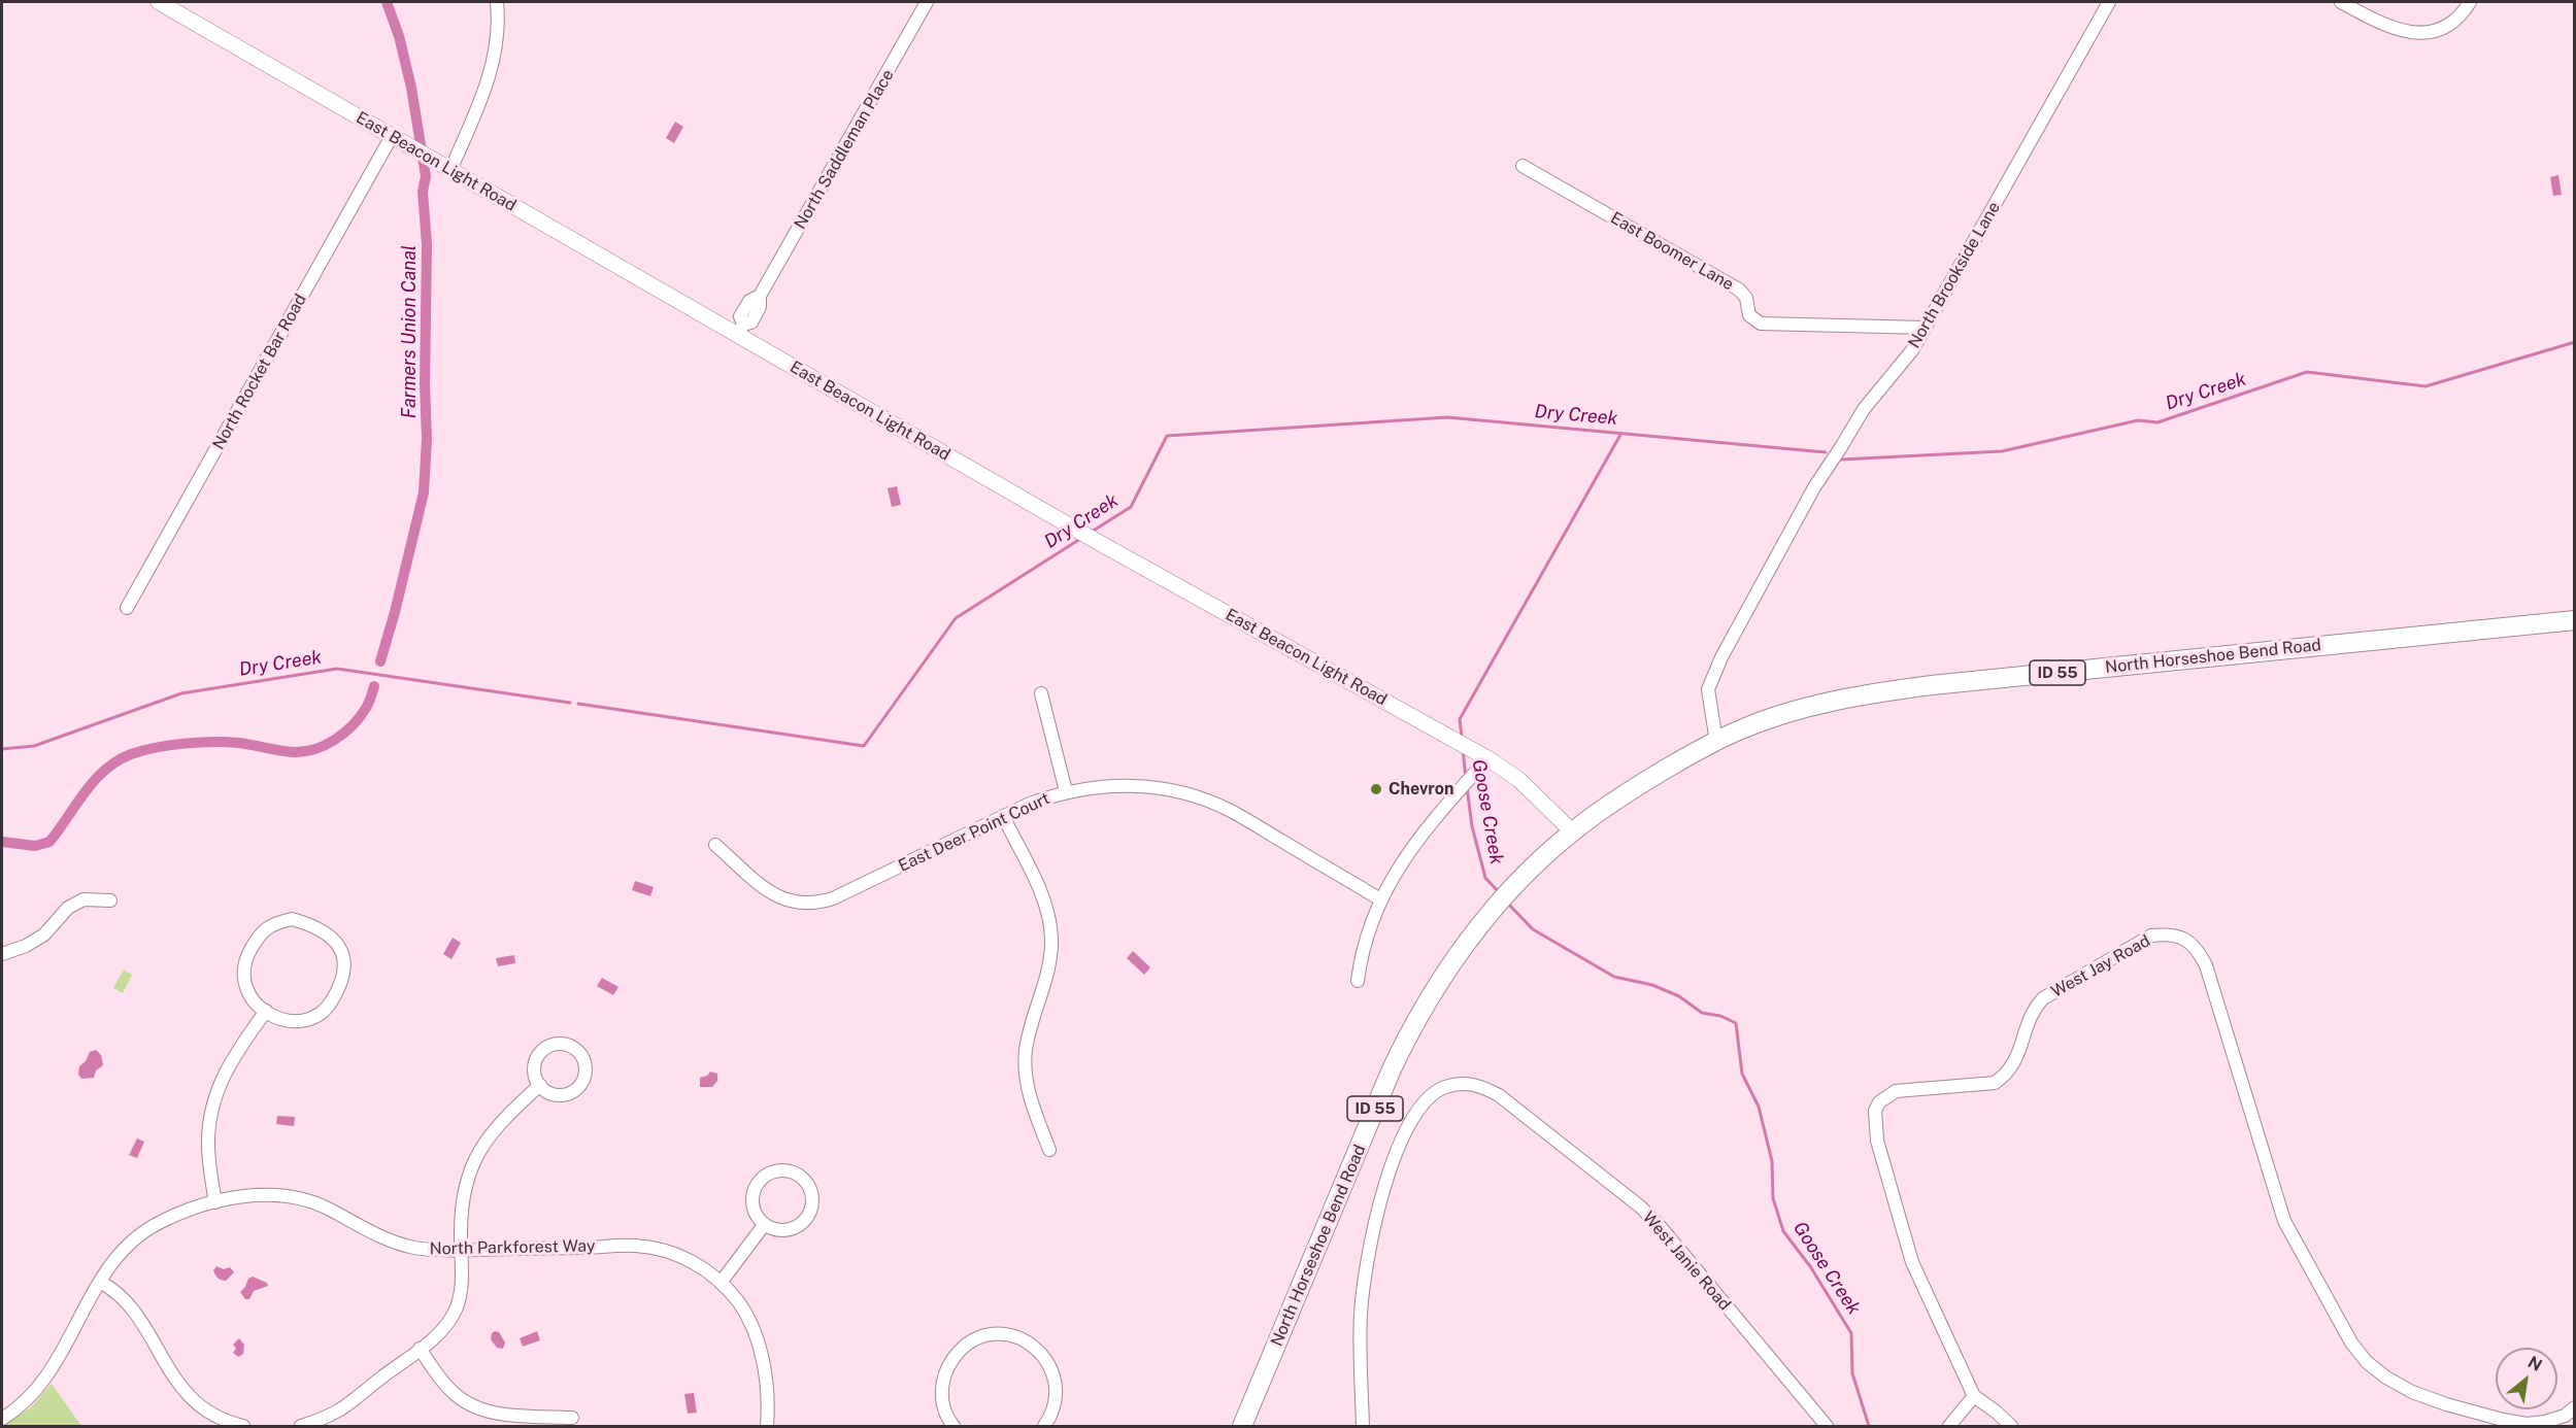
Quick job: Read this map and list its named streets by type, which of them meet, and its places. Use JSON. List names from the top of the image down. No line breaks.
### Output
{"streets":{"highway":["North Horseshoe Bend Road","ID 55"],"main road":["East Beacon Light Road"],"street":["North Saddleman Place","East Boomer Lane","North Brookside Lane","North Rocket Bar Road","East Deer Point Court","West Jay Road","North Parkforest Way","West Janie Road"]},"crossings":[["North Saddleman Place","East Beacon Light Road"],["East Beacon Light Road","North Rocket Bar Road"],["East Beacon Light Road","North Horseshoe Bend Road"],["East Boomer Lane","North Brookside Lane"],["North Brookside Lane","North Horseshoe Bend Road"]],"water":["Farmers Union Canal","Dry Creek","Goose Creek"],"places":["Chevron"],"north":"top right"}
